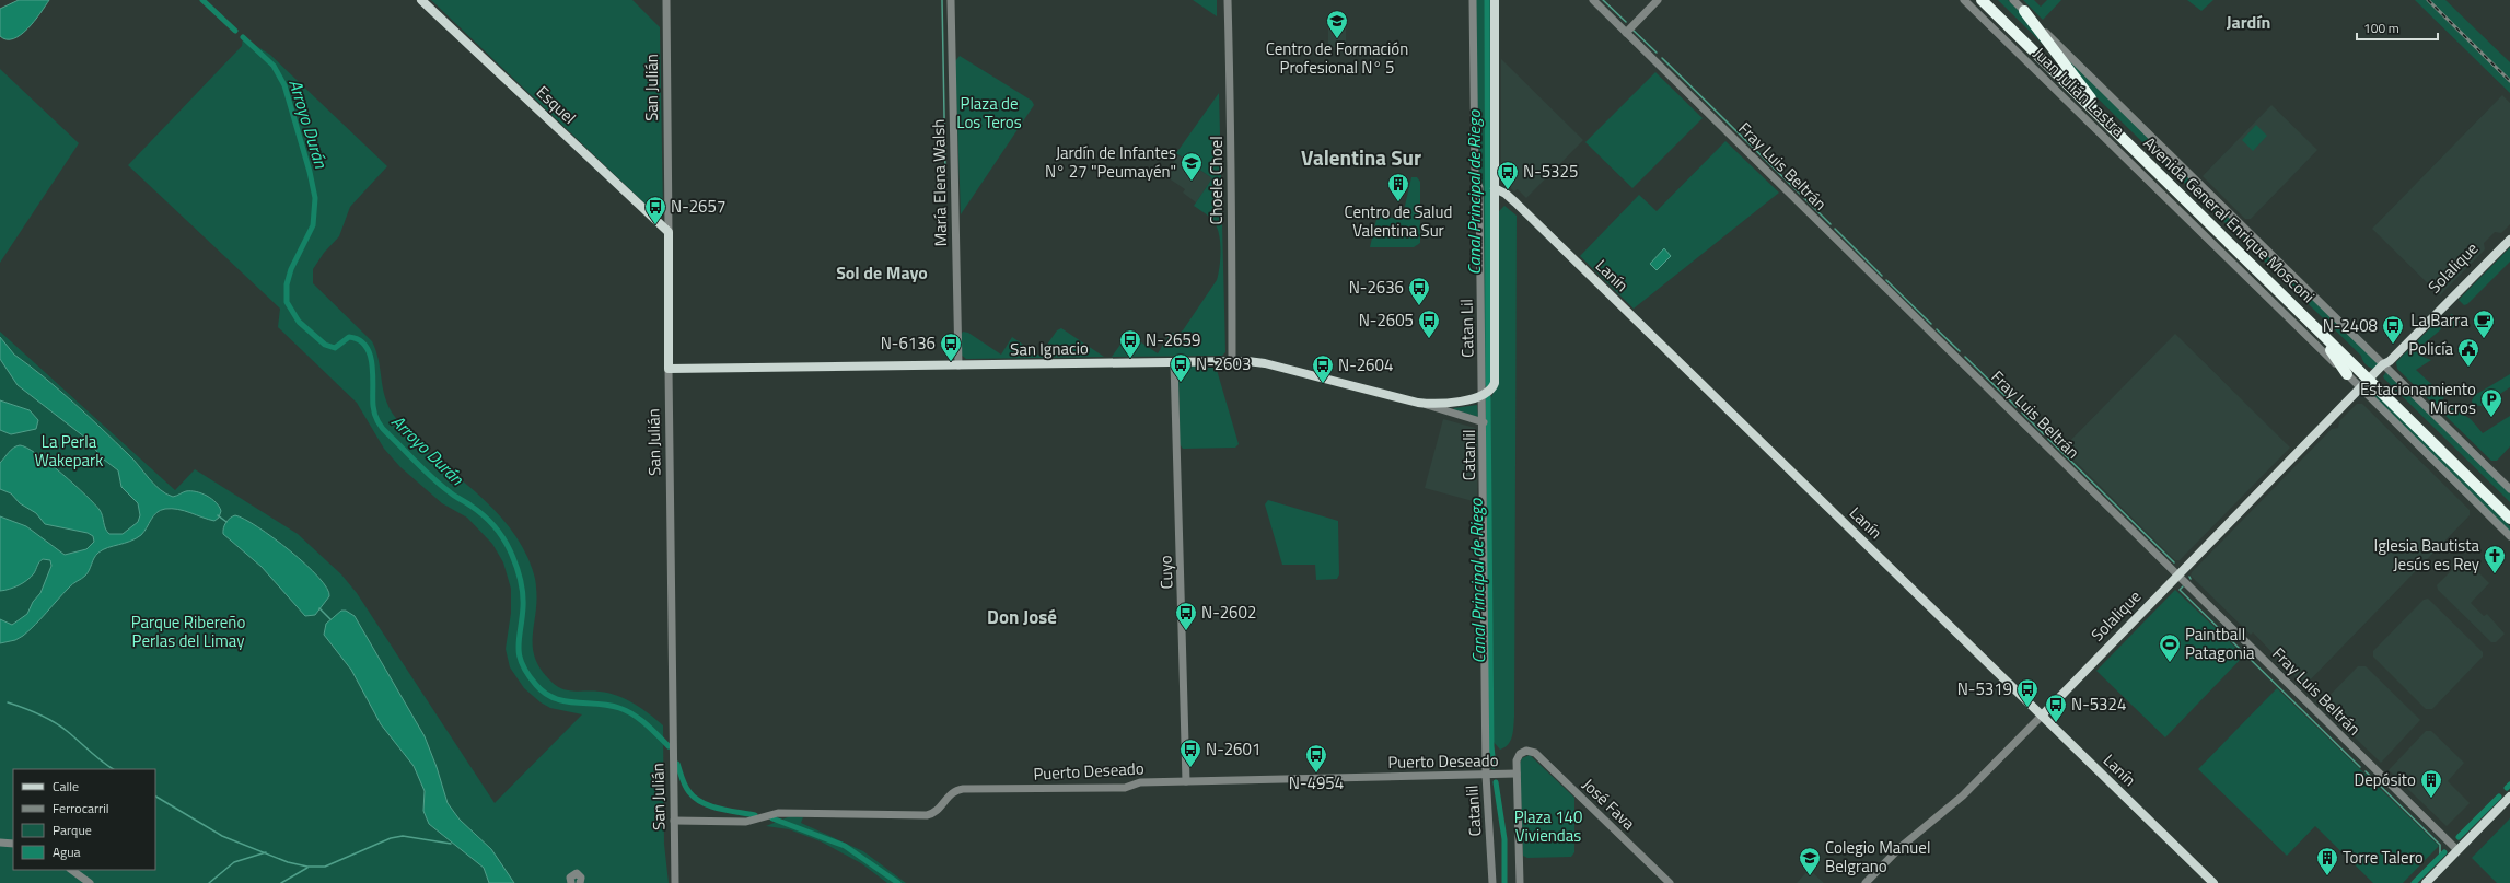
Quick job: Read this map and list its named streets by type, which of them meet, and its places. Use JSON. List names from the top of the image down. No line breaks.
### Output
{"streets":{"highway":["Avenida General Enrique Mosconi"],"main road":["San Julián","Esquel","Solalique","Lanín","San Ignacio"],"street":["Juan Julián Lastra","Fray Luis Beltrán","Choele Choel","María Elena Walsh","Catan Lil","Catanlil","Cuyo","Puerto Deseado","José Fava"]},"crossings":[["San Julián","Esquel"],["San Julián","San Ignacio"],["San Julián","Puerto Deseado"],["Juan Julián Lastra","Avenida General Enrique Mosconi"],["Juan Julián Lastra","Solalique"],["Fray Luis Beltrán","Solalique"],["Choele Choel","San Ignacio"],["María Elena Walsh","San Ignacio"],["Avenida General Enrique Mosconi","Solalique"],["Solalique","Lanín"],["Catan Lil","San Ignacio"],["Catan Lil","Catanlil"],["San Ignacio","Catanlil"],["San Ignacio","Cuyo"],["Catanlil","Puerto Deseado"],["Cuyo","Puerto Deseado"],["Puerto Deseado","José Fava"]],"districts":["Jardín","Valentina Sur","Sol de Mayo","Don José"],"water":["Arroyo Durán","Canal Principal de Riego"],"parks":["Plaza de Los Teros","La Perla Wakepark","Parque Ribereño Perlas del Limay","Plaza 140 Viviendas"],"places":{"school or university":["Centro de Formación Profesional N° 5","Jardín de Infantes N° 27 \"Peumayén\"","Colegio Manuel Belgrano"],"bus stop":["N-5325","N-2657","N-2636","N-2605","N-2408","N-2659","N-6136","N-2603","N-2604","N-2602","N-5319","N-5324","N-2601","N-4954"],"building":["Centro de Salud Valentina Sur","Depósito","Torre Talero"],"cafe":["La Barra"],"public building":["Policía"],"parking":["Estacionamiento Micros"],"church":["Iglesia Bautista Jesús es Rey"],"sports":["Paintball Patagonia"]},"legend":["Calle","Ferrocarril","Parque","Agua"],"scale_bar":"100 m"}
